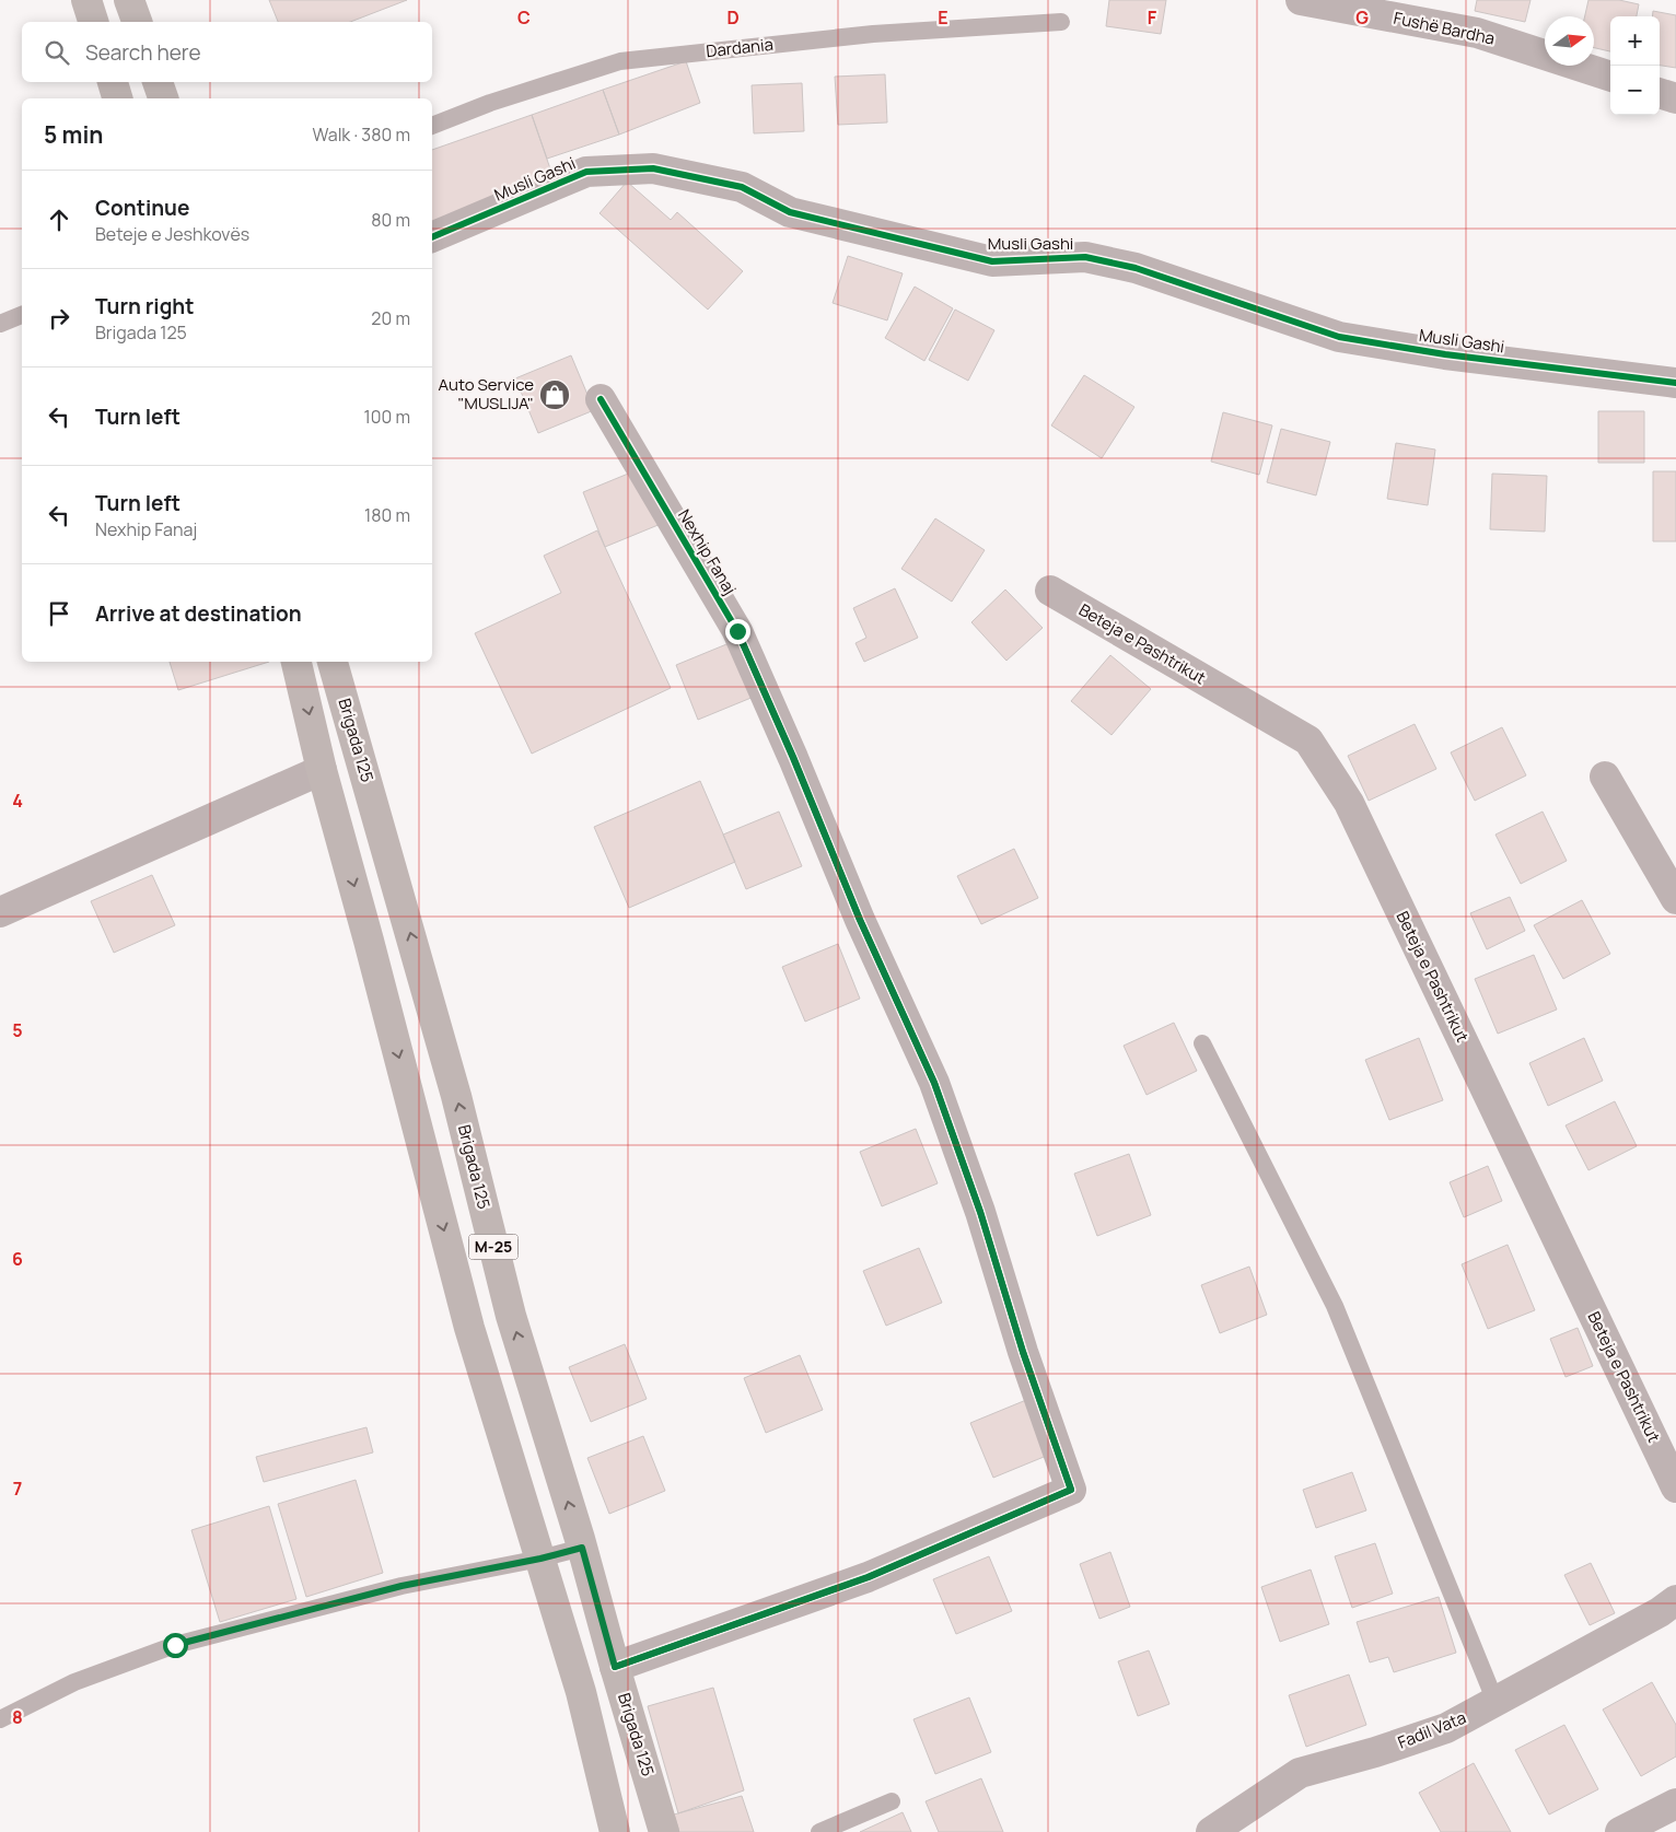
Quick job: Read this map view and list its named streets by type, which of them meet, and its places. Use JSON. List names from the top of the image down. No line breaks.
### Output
{"streets":{"main road":["Brigada 125","M-25"],"street":["Fushë Bardha","Musli Gashi","Nexhip Fanaj","Beteja e Pashtrikut","Fadil Vata"],"lane":["Dardania"]},"crossings":[["Nexhip Fanaj","Brigada 125"]],"places":{"shop":["Auto Service \"MUSLIJA\""]},"north":"right","page":{"map_buttons":["+","−"],"search":"Search here","heading":["5 min","Walk · 380 m"],"list":[["Continue","Beteje e Jeshkovës","80 m"],["Turn right","Brigada 125","20 m"],["Turn left","100 m"],["Turn left","Nexhip Fanaj","180 m"],"Arrive at destination"]},"grid":{"columns":["C","D","E","F","G"],"rows":["4","5","6","7","8"]}}
